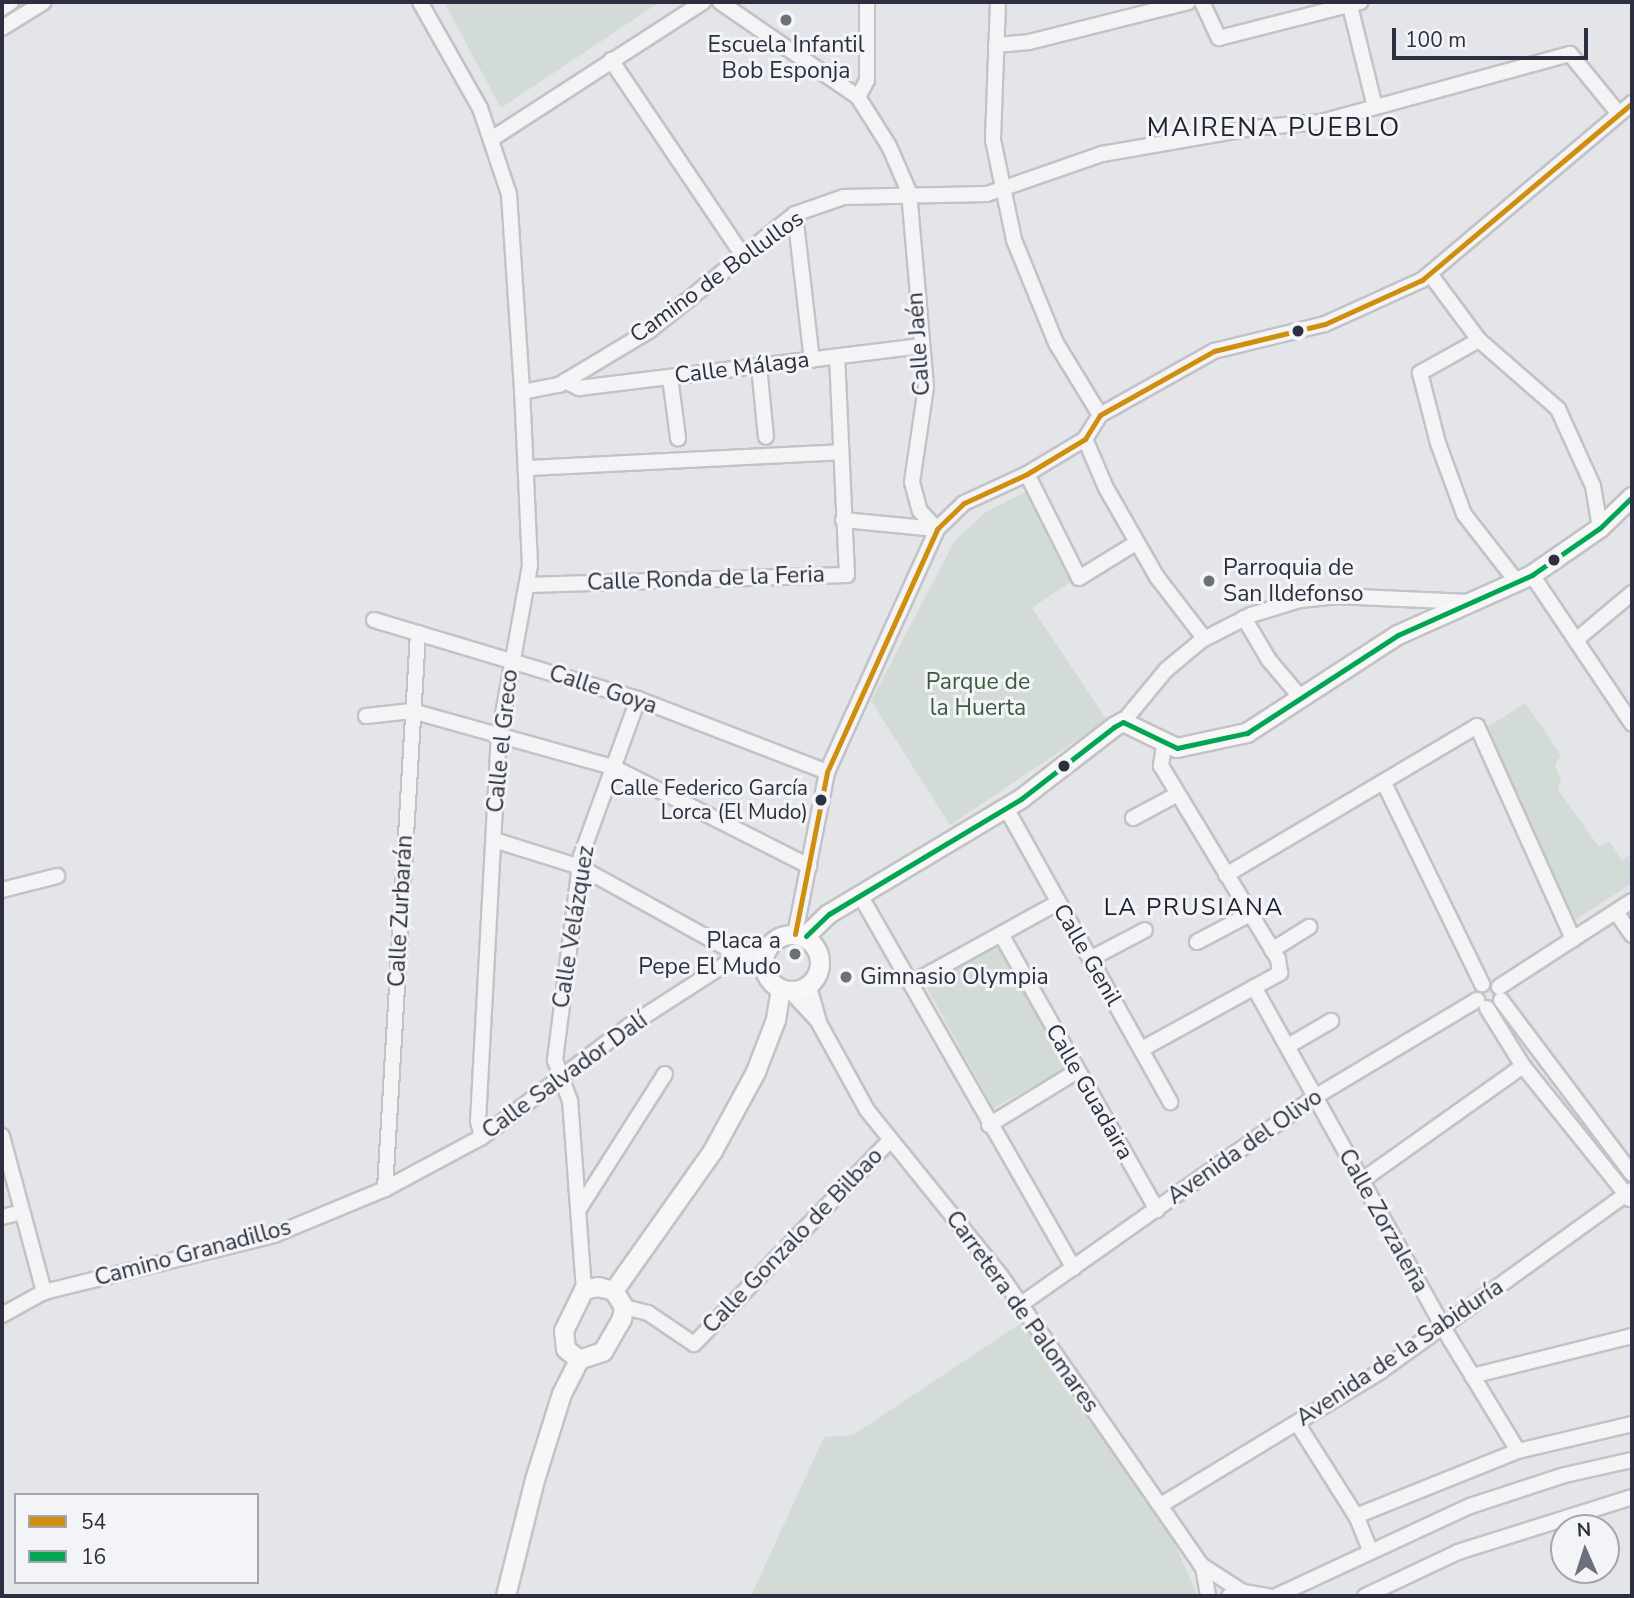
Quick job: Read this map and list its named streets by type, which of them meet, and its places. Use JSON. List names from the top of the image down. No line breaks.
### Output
{"streets":{"street":["Camino de Bollullos","Calle Jaén","Calle Málaga","Calle Ronda de la Feria","Calle Goya","Calle el Greco","Calle Zurbarán","Calle Velázquez","Calle Genil","Calle Salvador Dalí","Calle Guadaira","Avenida del Olivo","Calle Zorzaleña","Calle Gonzalo de Bilbao","Camino Granadillos","Carretera de Palomares","Avenida de la Sabiduría"]},"crossings":[["Camino de Bollullos","Calle Jaén"],["Camino de Bollullos","Calle Málaga"],["Calle Jaén","Calle Málaga"],["Calle Málaga","Calle Ronda de la Feria"],["Calle Ronda de la Feria","Calle el Greco"],["Calle Goya","Calle el Greco"],["Calle Goya","Calle Zurbarán"],["Calle Goya","Calle Velázquez"],["Calle el Greco","Calle Salvador Dalí"],["Calle Zurbarán","Calle Salvador Dalí"],["Calle Zurbarán","Camino Granadillos"],["Calle Velázquez","Calle Salvador Dalí"],["Calle Salvador Dalí","Camino Granadillos"],["Calle Guadaira","Avenida del Olivo"],["Avenida del Olivo","Calle Zorzaleña"],["Avenida del Olivo","Carretera de Palomares"],["Calle Zorzaleña","Avenida de la Sabiduría"],["Calle Gonzalo de Bilbao","Carretera de Palomares"],["Carretera de Palomares","Avenida de la Sabiduría"]],"districts":["MAIRENA PUEBLO","LA PRUSIANA"],"parks":["Parque de la Huerta"],"places":["Escuela Infantil Bob Esponja","Parroquia de San Ildefonso","Calle Federico García Lorca (El Mudo)","Placa a Pepe El Mudo","Gimnasio Olympia"],"lines":["transit line 54","transit line 16"],"legend":["54","16"],"scale_bar":"100 m","north":"top"}
